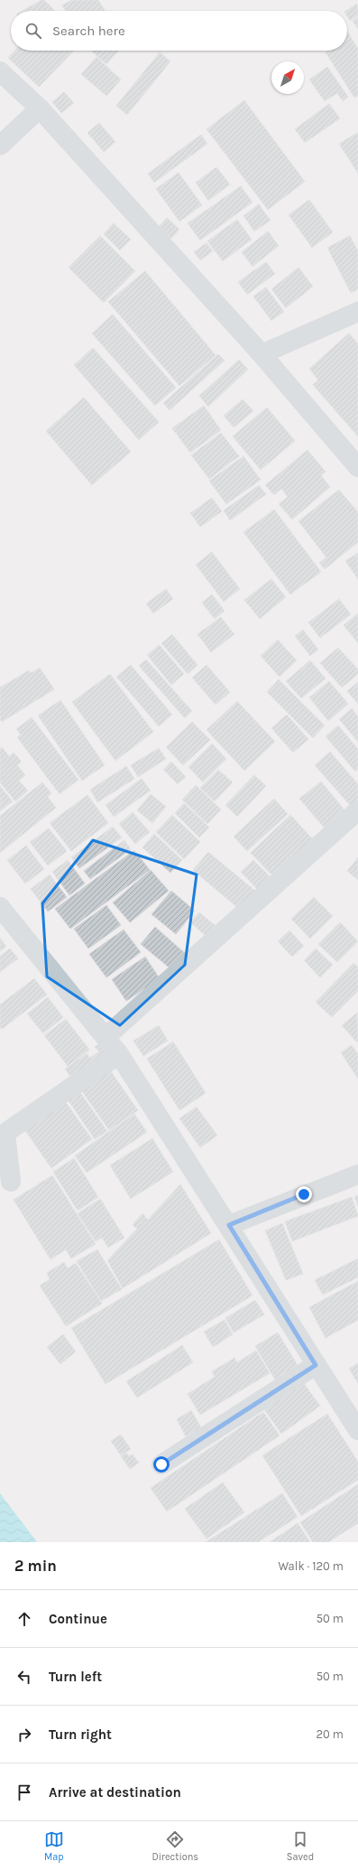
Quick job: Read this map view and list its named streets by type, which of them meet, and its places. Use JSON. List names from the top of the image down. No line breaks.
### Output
{"north":"top right","page":{"search":"Search here","heading":["2 min","Walk · 120 m"],"list":[["Continue","50 m"],["Turn left","50 m"],["Turn right","20 m"],"Arrive at destination"],"nav":["Map","Directions","Saved"]}}
